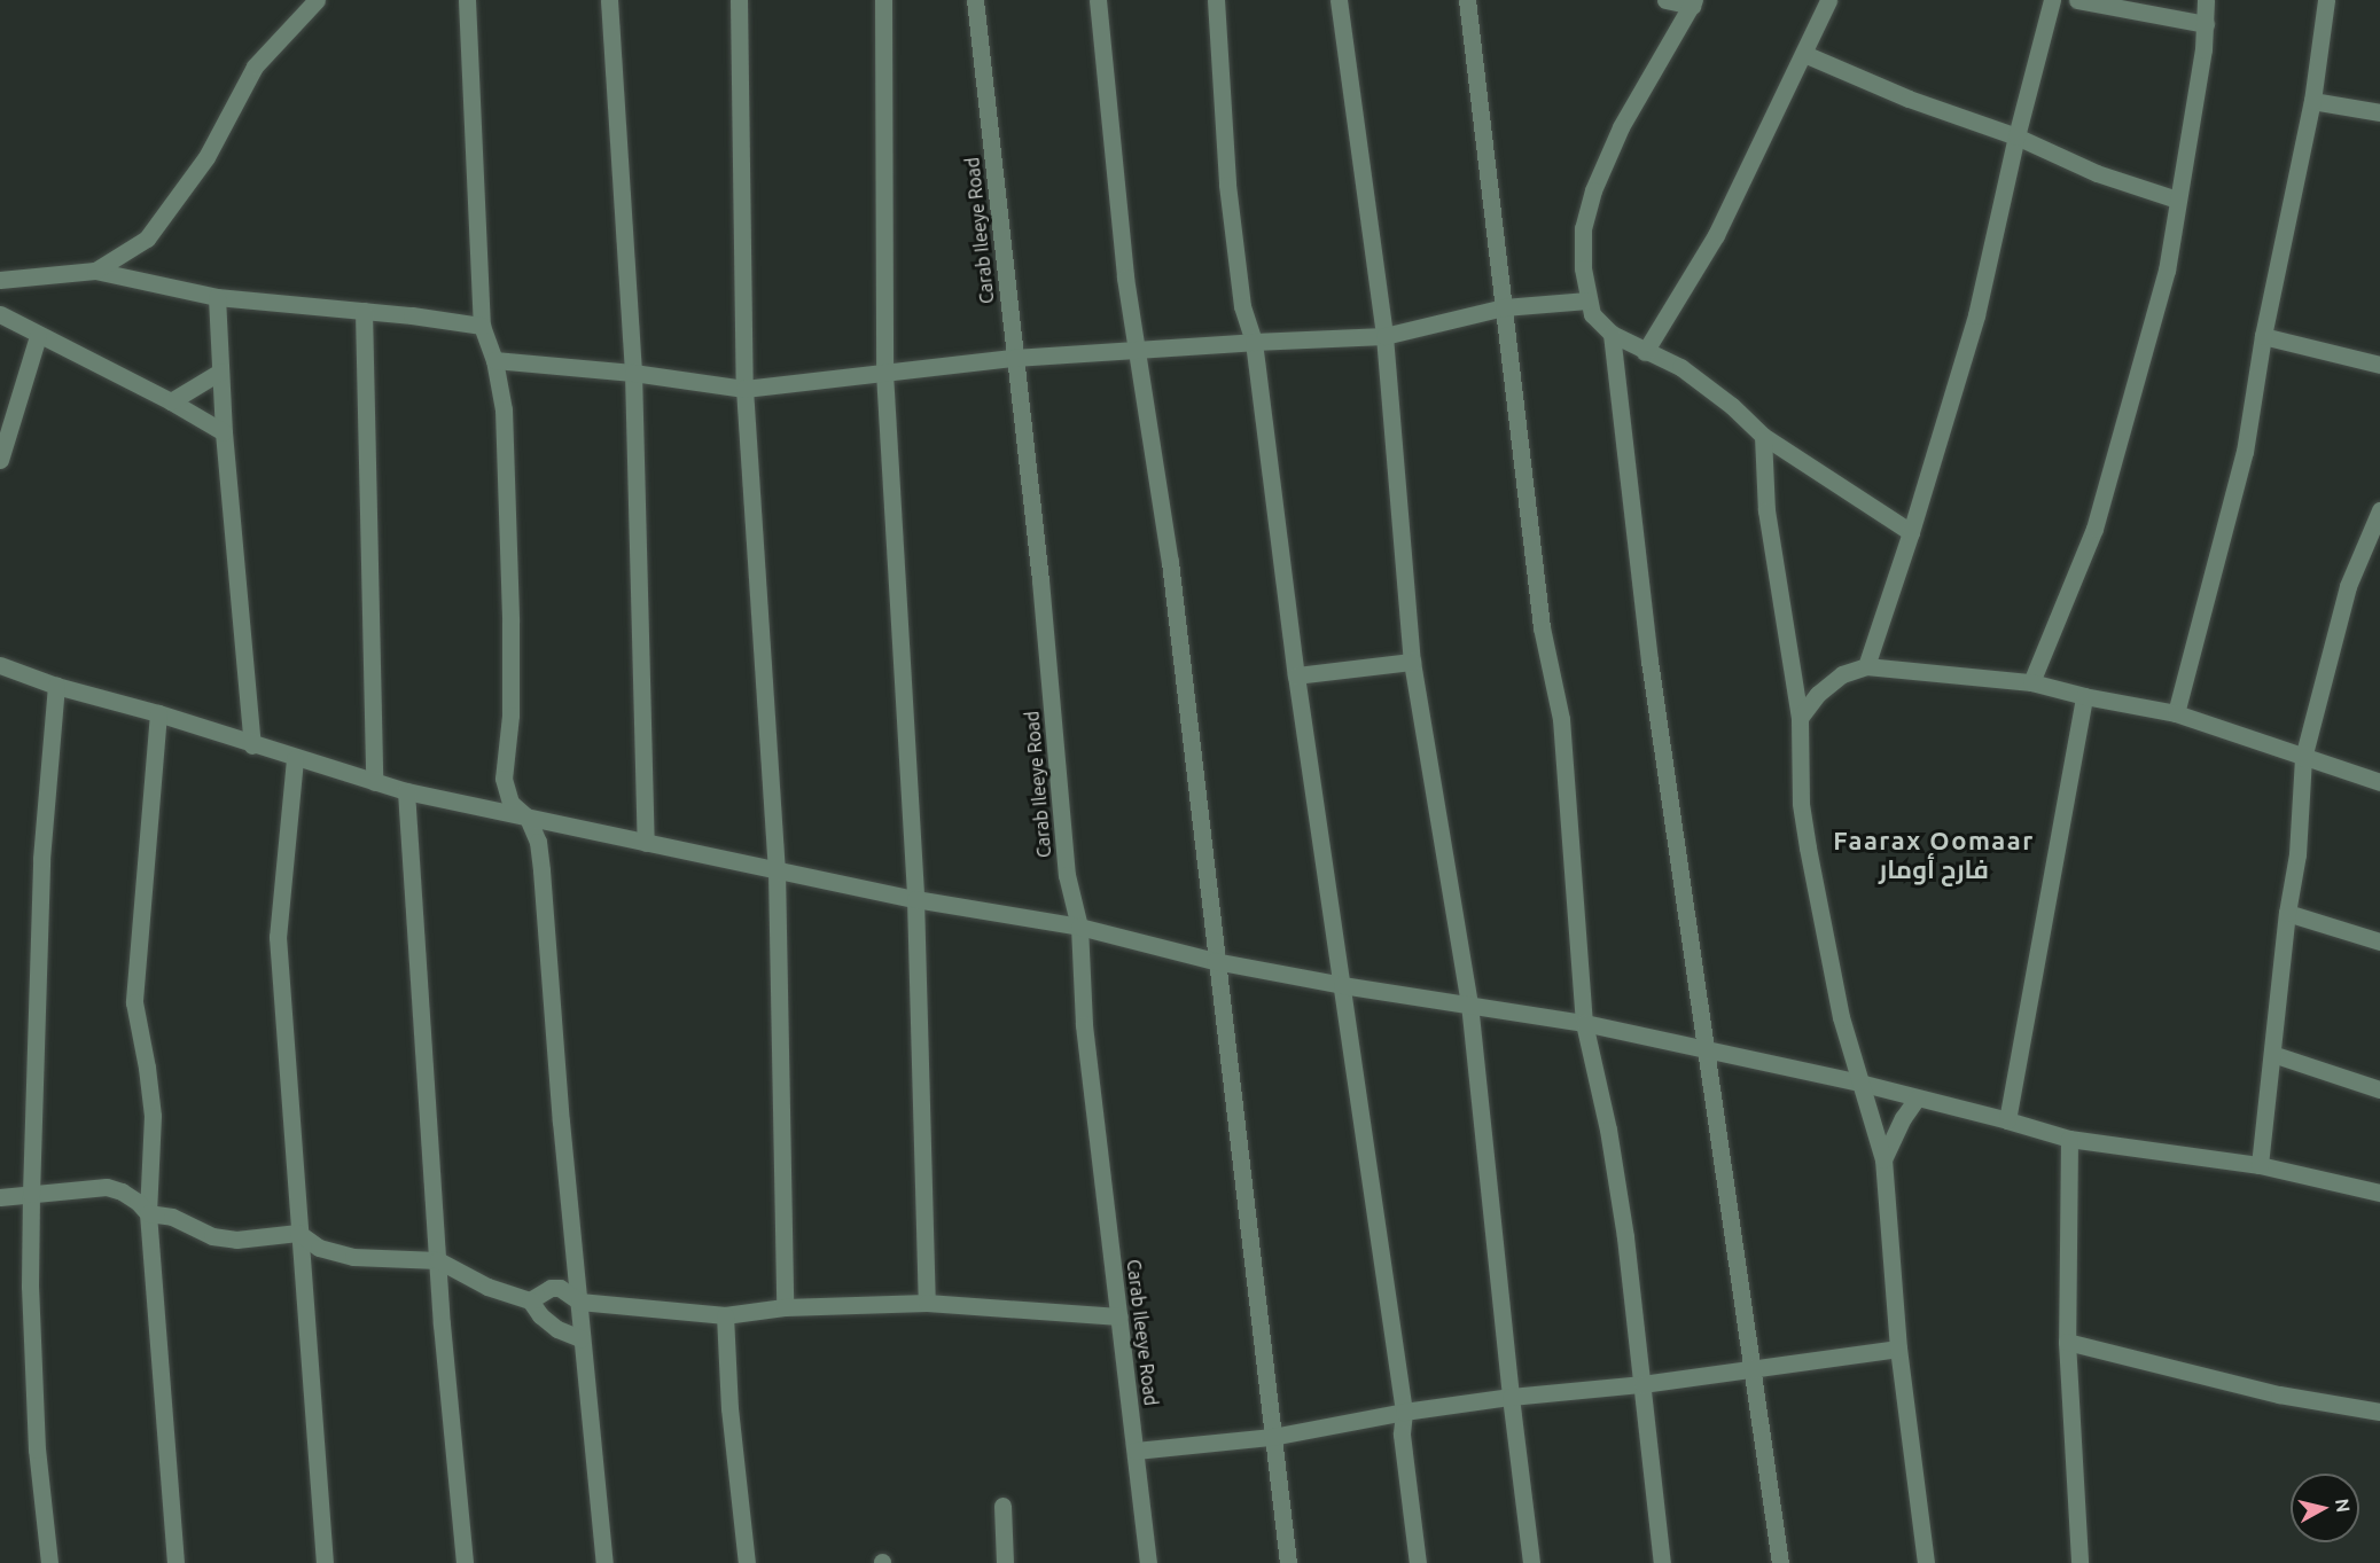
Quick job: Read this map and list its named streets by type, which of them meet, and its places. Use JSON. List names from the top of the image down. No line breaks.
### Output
{"streets":{"street":["Carab Ileeye Road"]},"districts":["Faarax Oomaar فارح أومار"],"north":"right"}
